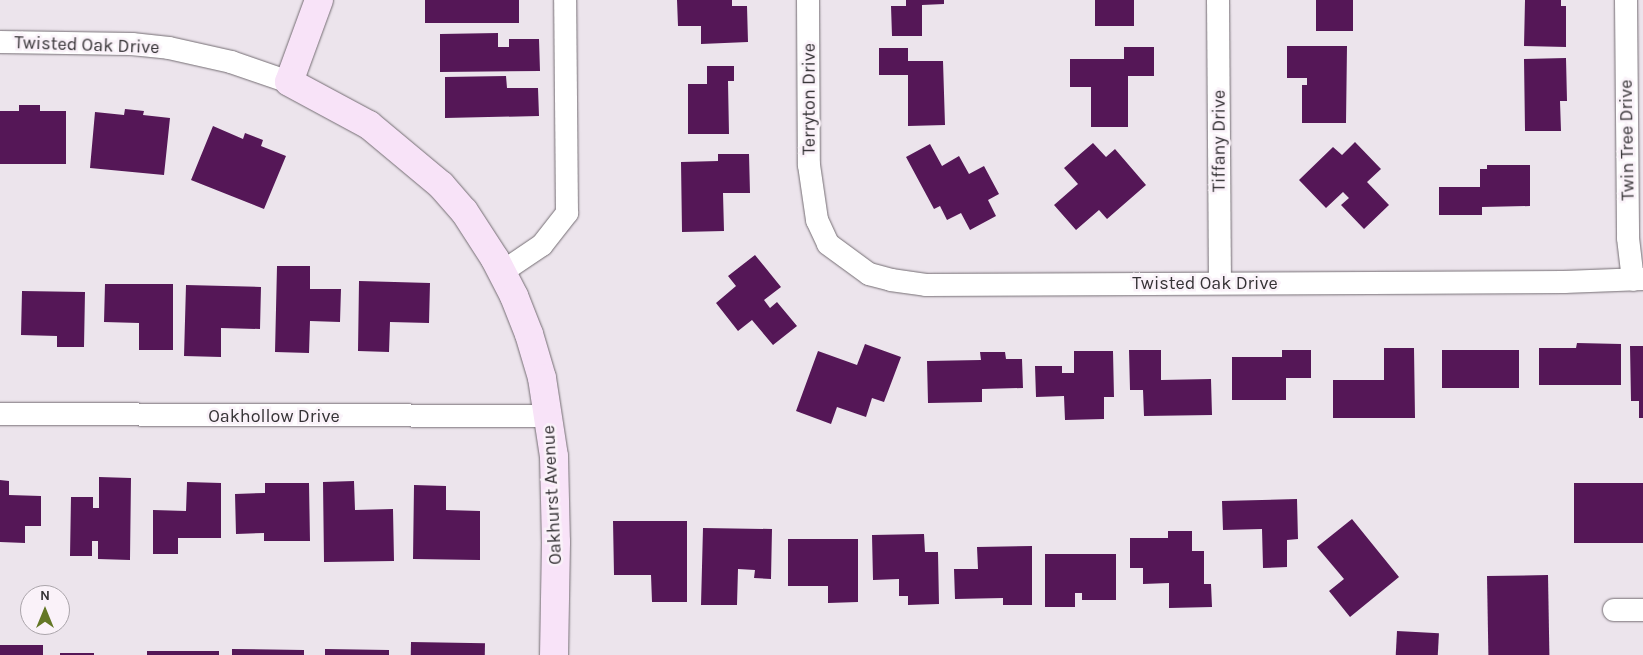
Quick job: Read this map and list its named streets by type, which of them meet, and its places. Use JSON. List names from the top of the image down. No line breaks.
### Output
{"streets":{"street":["Twisted Oak Drive","Terryton Drive","Twin Tree Drive","Tiffany Drive","Oakhollow Drive","Oakhurst Avenue"]},"crossings":[["Twisted Oak Drive","Terryton Drive"],["Twisted Oak Drive","Twin Tree Drive"],["Twisted Oak Drive","Tiffany Drive"],["Twisted Oak Drive","Oakhurst Avenue"],["Oakhollow Drive","Oakhurst Avenue"]],"north":"top"}
